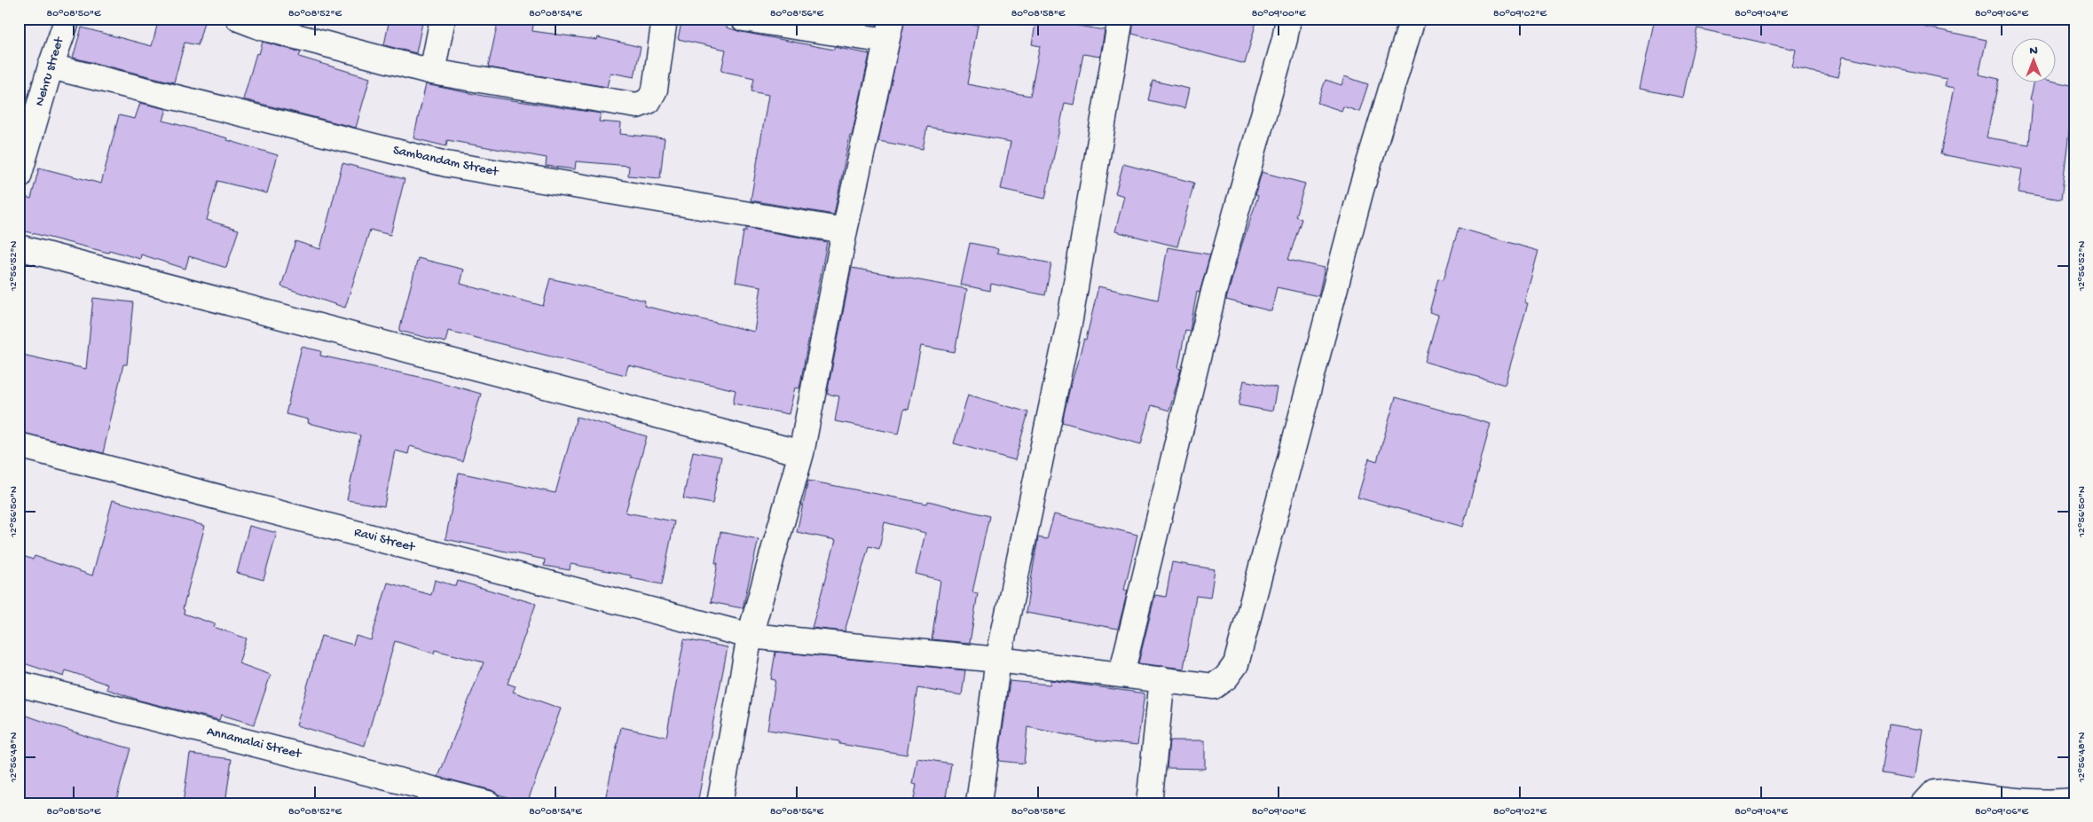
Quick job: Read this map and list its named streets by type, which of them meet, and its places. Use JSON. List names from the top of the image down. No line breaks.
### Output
{"streets":{"street":["Nehru street","Sambandam Street","Ravi Street","Annamalai Street"]},"crossings":[["Nehru street","Sambandam Street"]],"north":"top","coordinates":["80°08'50\"E","80°08'52\"E","80°08'54\"E","80°08'56\"E","80°08'58\"E","80°09'00\"E","80°09'02\"E","80°09'04\"E","80°09'06\"E","12°56'52\"N","12°56'50\"N","12°56'48\"N"]}
